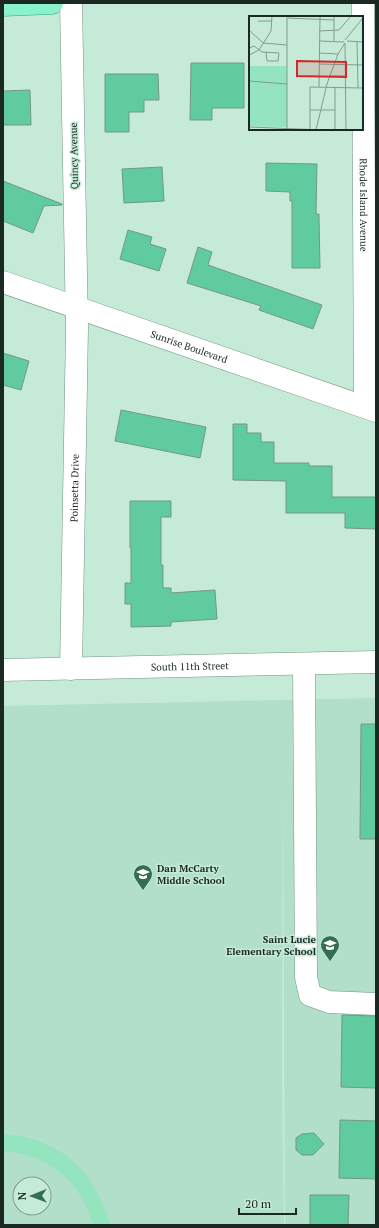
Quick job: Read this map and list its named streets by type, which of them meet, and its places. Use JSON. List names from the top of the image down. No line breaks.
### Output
{"streets":{"street":["Quincy Avenue","Rhode Island Avenue","Sunrise Boulevard","Poinsetta Drive","South 11th Street"]},"crossings":[["Quincy Avenue","Sunrise Boulevard"],["Quincy Avenue","Poinsetta Drive"],["Rhode Island Avenue","Sunrise Boulevard"],["Sunrise Boulevard","Poinsetta Drive"],["Poinsetta Drive","South 11th Street"]],"places":{"school or university":["Dan McCarty Middle School","Saint Lucie Elementary School"]},"scale_bar":"20 m","north":"left"}
